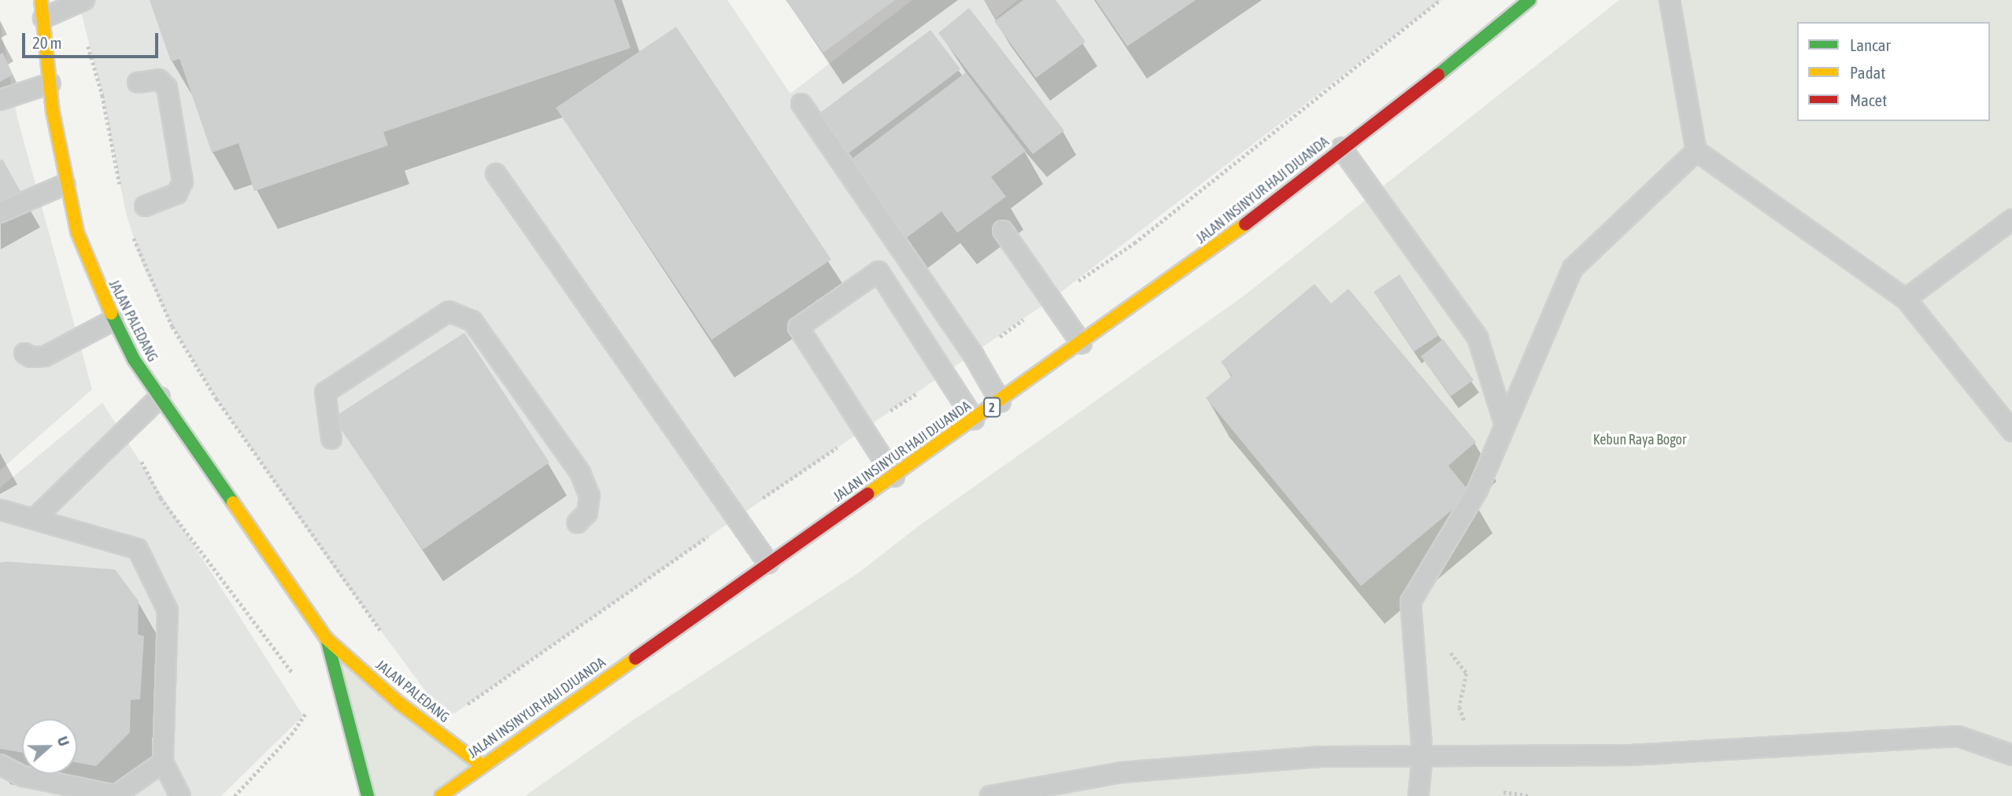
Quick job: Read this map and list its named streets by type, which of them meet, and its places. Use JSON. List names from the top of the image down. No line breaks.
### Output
{"streets":{"main road":["JALAN INSINYUR HAJI DJUANDA","JALAN PALEDANG","2"]},"crossings":[["JALAN INSINYUR HAJI DJUANDA","JALAN PALEDANG"]],"parks":["Kebun Raya Bogor"],"legend":["Lancar","Padat","Macet"],"scale_bar":"20 m","north":"right"}
